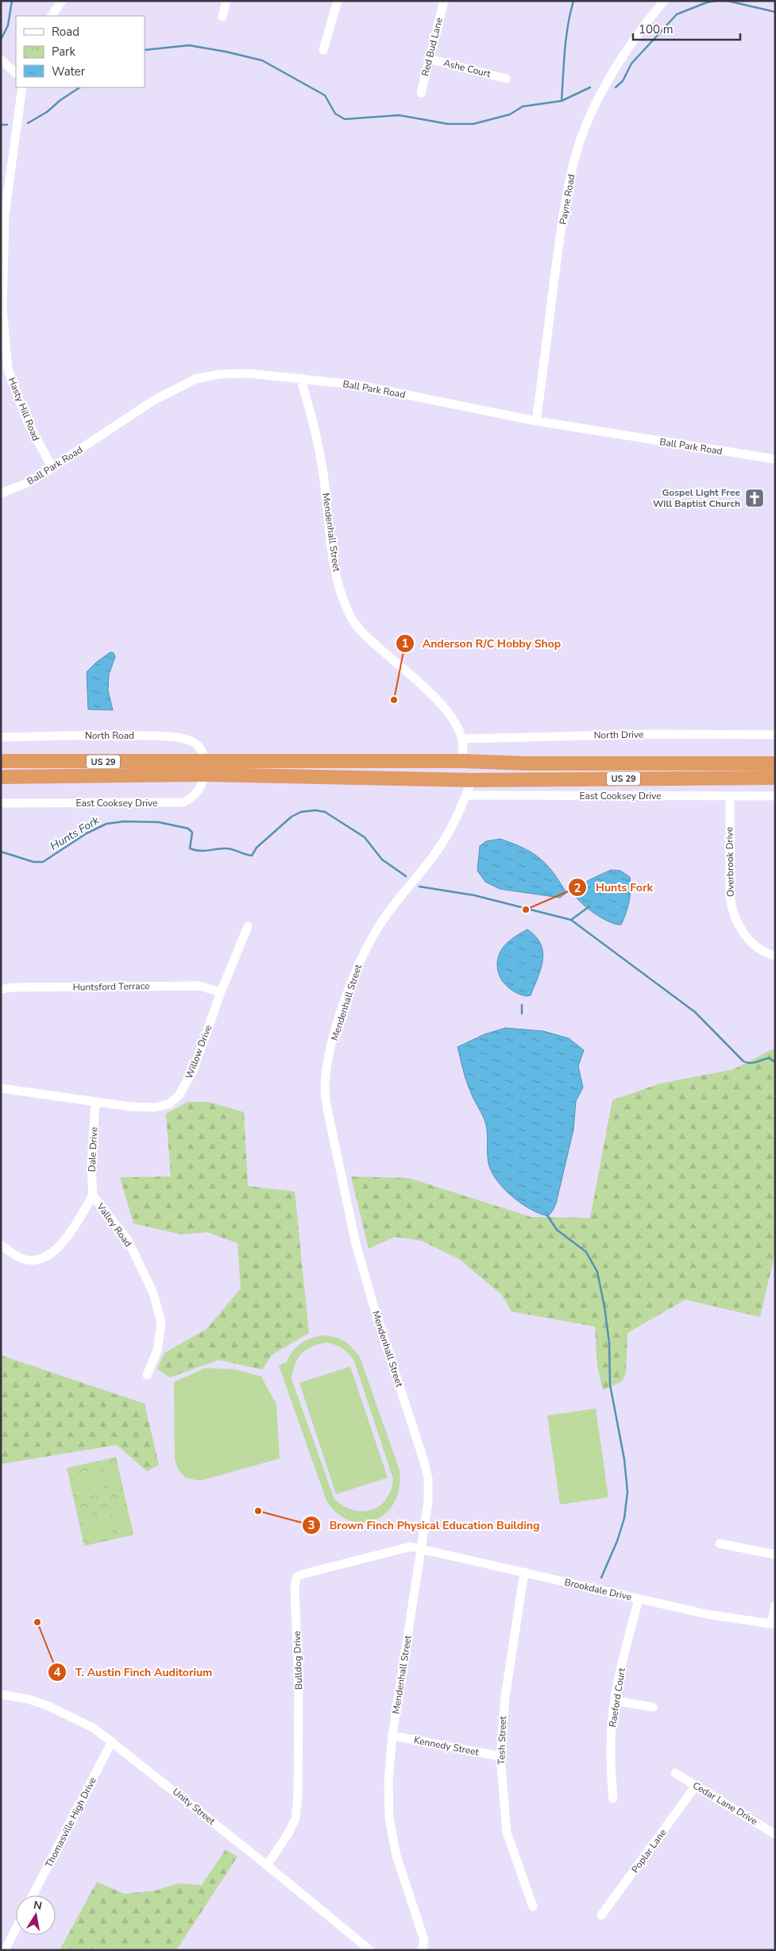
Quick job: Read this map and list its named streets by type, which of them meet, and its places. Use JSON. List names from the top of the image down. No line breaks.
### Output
{"streets":{"highway":["US 29"],"street":["Red Bud Lane","Ashe Court","Payne Road","Ball Park Road","Hasty Hill Road","Mendenhall Street","North Drive","North Road","East Cooksey Drive","Overbrook Drive","Huntsford Terrace","Willow Drive","Dale Drive","Valley Road","Brookdale Drive","Bulldog Drive","Raeford Court","Tesh Street","Kennedy Street","Cedar Lane Drive","Unity Street","Thomasville High Drive","Poplar Lane"]},"crossings":[["Red Bud Lane","Ashe Court"],["Payne Road","Ball Park Road"],["Ball Park Road","Hasty Hill Road"],["Ball Park Road","Mendenhall Street"],["Mendenhall Street","North Drive"],["Mendenhall Street","US 29"],["Mendenhall Street","East Cooksey Drive"],["Mendenhall Street","Brookdale Drive"],["Mendenhall Street","Bulldog Drive"],["Mendenhall Street","Kennedy Street"],["North Road","US 29"],["North Road","East Cooksey Drive"],["US 29","East Cooksey Drive"],["East Cooksey Drive","Overbrook Drive"],["Huntsford Terrace","Willow Drive"],["Willow Drive","Dale Drive"],["Dale Drive","Valley Road"],["Brookdale Drive","Bulldog Drive"],["Brookdale Drive","Raeford Court"],["Brookdale Drive","Tesh Street"],["Bulldog Drive","Unity Street"],["Tesh Street","Kennedy Street"],["Cedar Lane Drive","Poplar Lane"],["Unity Street","Thomasville High Drive"]],"water":["Hunts Fork"],"places":{"church":["Gospel Light Free Will Baptist Church"],"other":["Anderson R/C Hobby Shop","Hunts Fork","Brown Finch Physical Education Building","T. Austin Finch Auditorium"]},"legend":["Road","Park","Water"],"scale_bar":"100 m","north":"top"}
